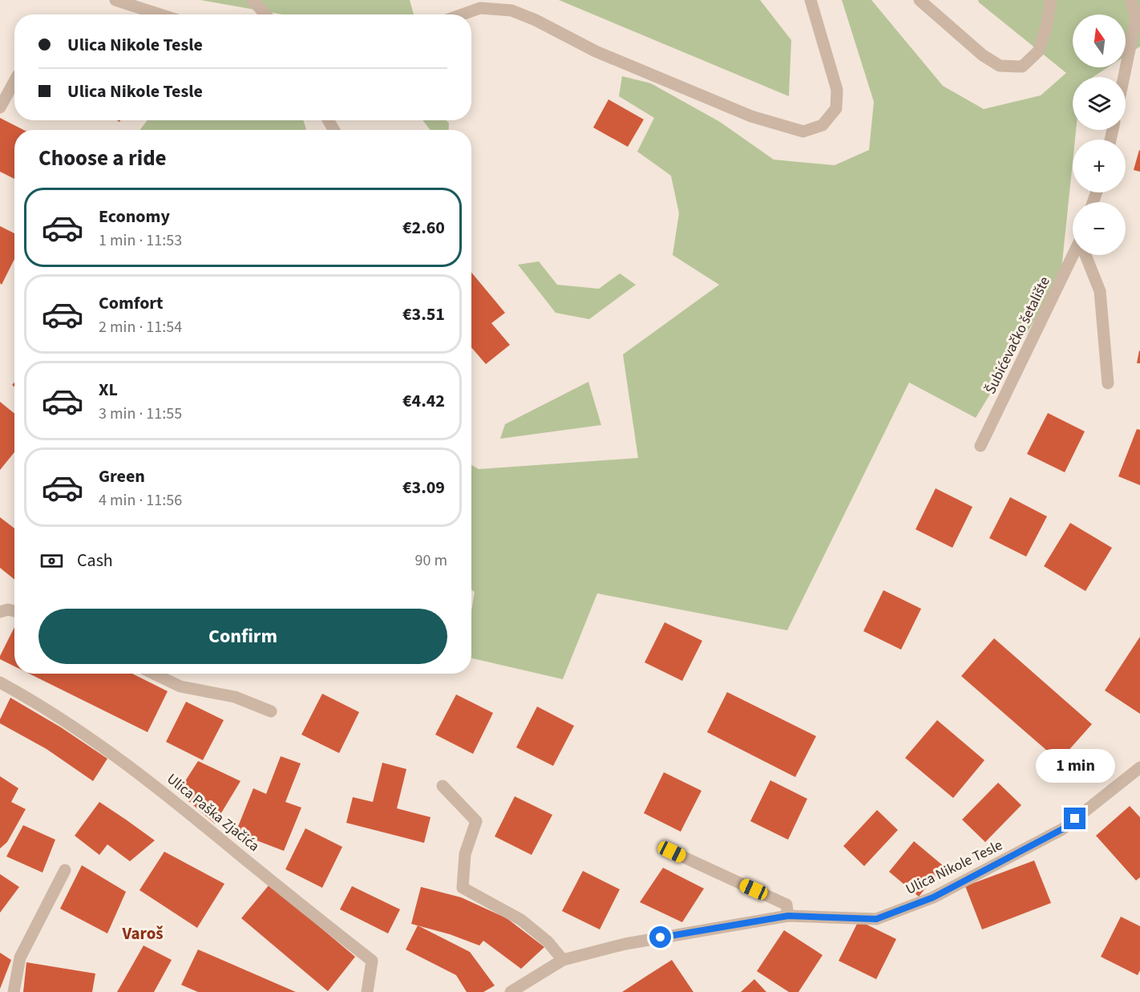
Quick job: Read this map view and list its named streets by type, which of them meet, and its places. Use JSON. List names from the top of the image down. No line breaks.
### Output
{"streets":{"street":["Šubićevačko šetalište","Ulica Paška Zjačića","Ulica Nikole Tesle"]},"districts":["Varoš"],"north":"top","page":{"map_buttons":["+","−"],"banner":["Ulica Nikole Tesle","Ulica Nikole Tesle"],"heading":"Choose a ride","list":[{"name":"Economy","note":"1 min · 11:53","value":"€2.60"},{"name":"Comfort","note":"2 min · 11:54","value":"€3.51"},{"name":"XL","note":"3 min · 11:55","value":"€4.42"},{"name":"Green","note":"4 min · 11:56","value":"€3.09"}],"pay":["Cash","90 m"],"buttons":"Confirm","bubble":"1 min"}}
